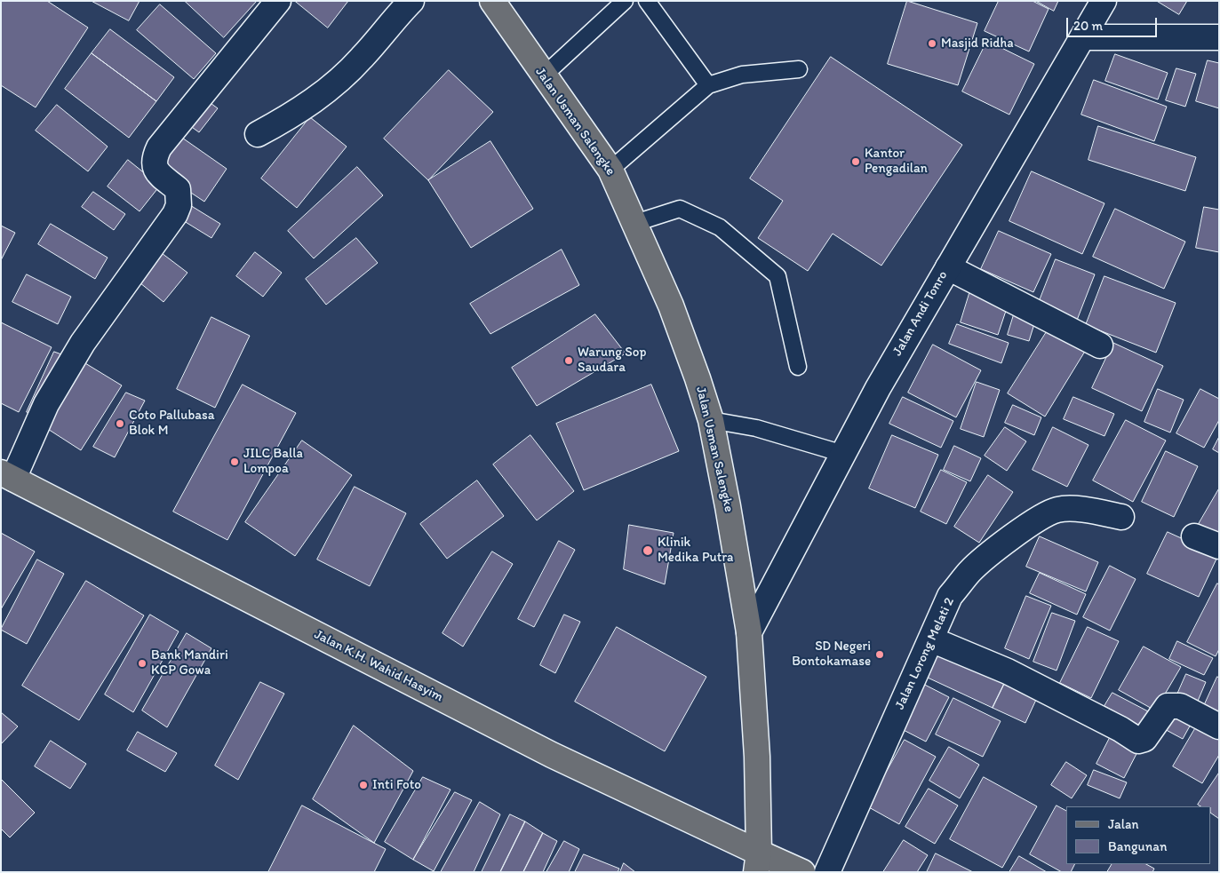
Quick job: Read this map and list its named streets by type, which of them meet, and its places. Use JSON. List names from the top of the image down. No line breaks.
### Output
{"streets":{"main road":["Jalan Usman Salengke","Jalan K.H. Wahid Hasyim"],"street":["Jalan Andi Tonro","Jalan Lorong Melati 2"]},"crossings":[["Jalan Usman Salengke","Jalan Andi Tonro"],["Jalan Usman Salengke","Jalan K.H. Wahid Hasyim"]],"places":["Masjid Ridha","Kantor Pengadilan","Warung Sop Saudara","Coto Pallubasa Blok M","JILC Balla Lompoa","Klinik Medika Putra","SD Negeri Bontokamase","Bank Mandiri KCP Gowa","Inti Foto"],"legend":["Jalan","Bangunan"],"scale_bar":"20 m"}
